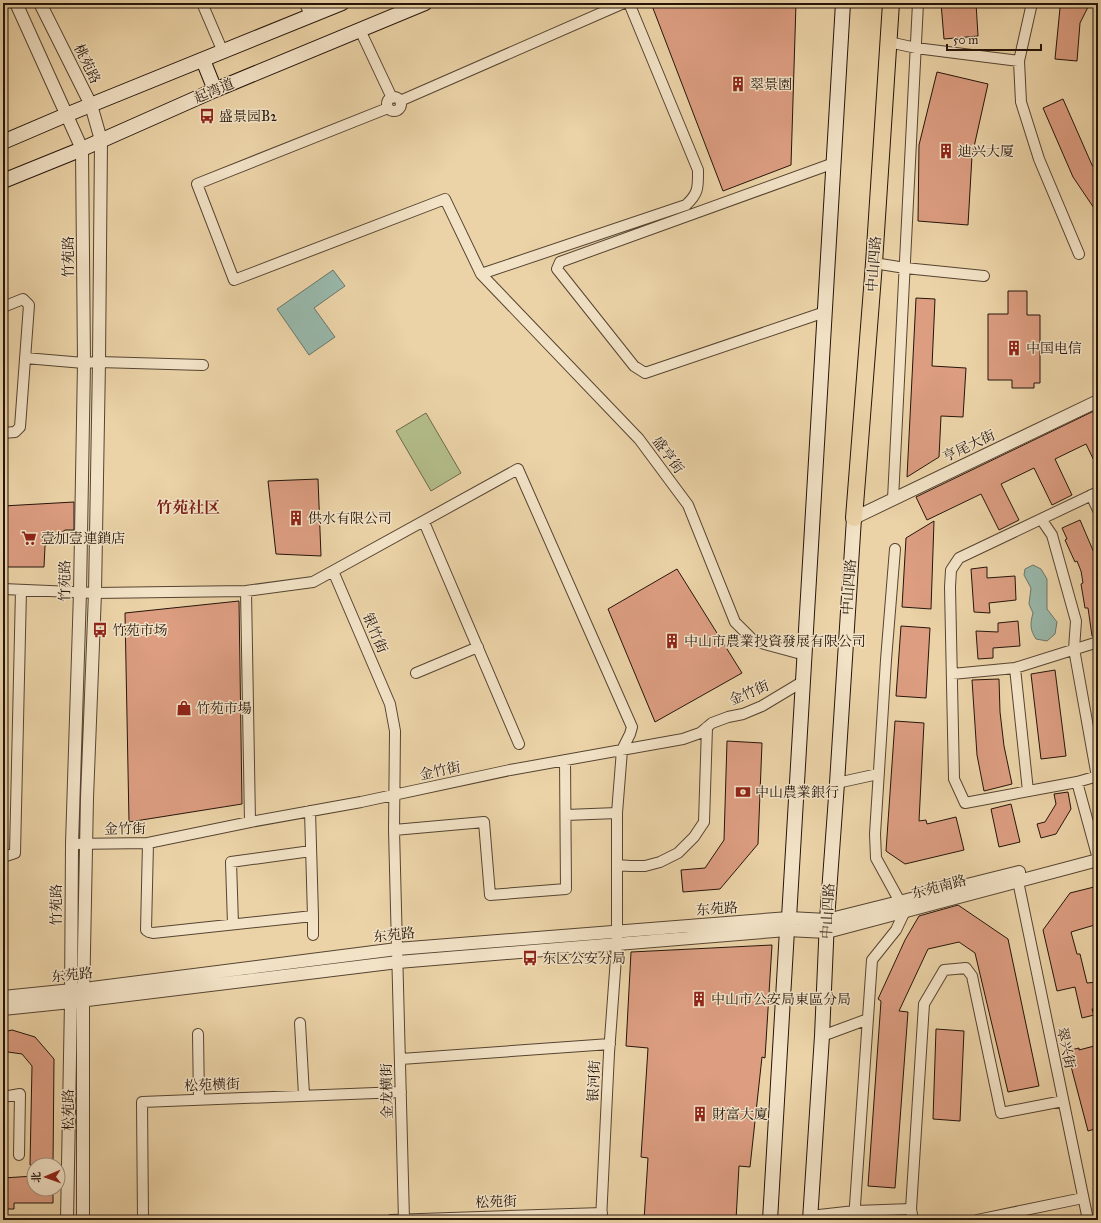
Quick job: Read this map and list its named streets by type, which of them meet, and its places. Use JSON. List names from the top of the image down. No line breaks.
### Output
{"streets":{"main road":["起湾道","中山四路"],"street":["桃苑路","竹苑路","亨尾大街","盛亨街","银竹街","金竹街","东苑南路","东苑路","翠兴街","银河街","松苑横街","金龙横街","松苑路","松苑街"]},"crossings":[["桃苑路","起湾道"],["桃苑路","竹苑路"],["起湾道","竹苑路"],["竹苑路","金竹街"],["竹苑路","东苑路"],["竹苑路","松苑路"],["中山四路","亨尾大街"],["中山四路","东苑南路"],["银竹街","金竹街"],["银竹街","东苑路"],["银竹街","金龙横街"],["金竹街","银河街"],["东苑南路","东苑路"],["东苑南路","翠兴街"],["东苑路","银河街"],["东苑路","金龙横街"],["东苑路","松苑路"],["银河街","松苑街"],["松苑横街","金龙横街"],["金龙横街","松苑街"]],"districts":["竹苑社区"],"places":{"building":["翠景園","迪兴大厦","中国电信","供水有限公司","中山市農業投資發展有限公司","中山市公安局東區分局","財富大廈"],"bus stop":["盛景园B2","竹苑市场","东区公安分局"],"supermarket":["壹加壹連鎖店"],"shop":["竹苑市場"],"bank":["中山農業銀行"]},"scale_bar":"50 m","north":"left"}
